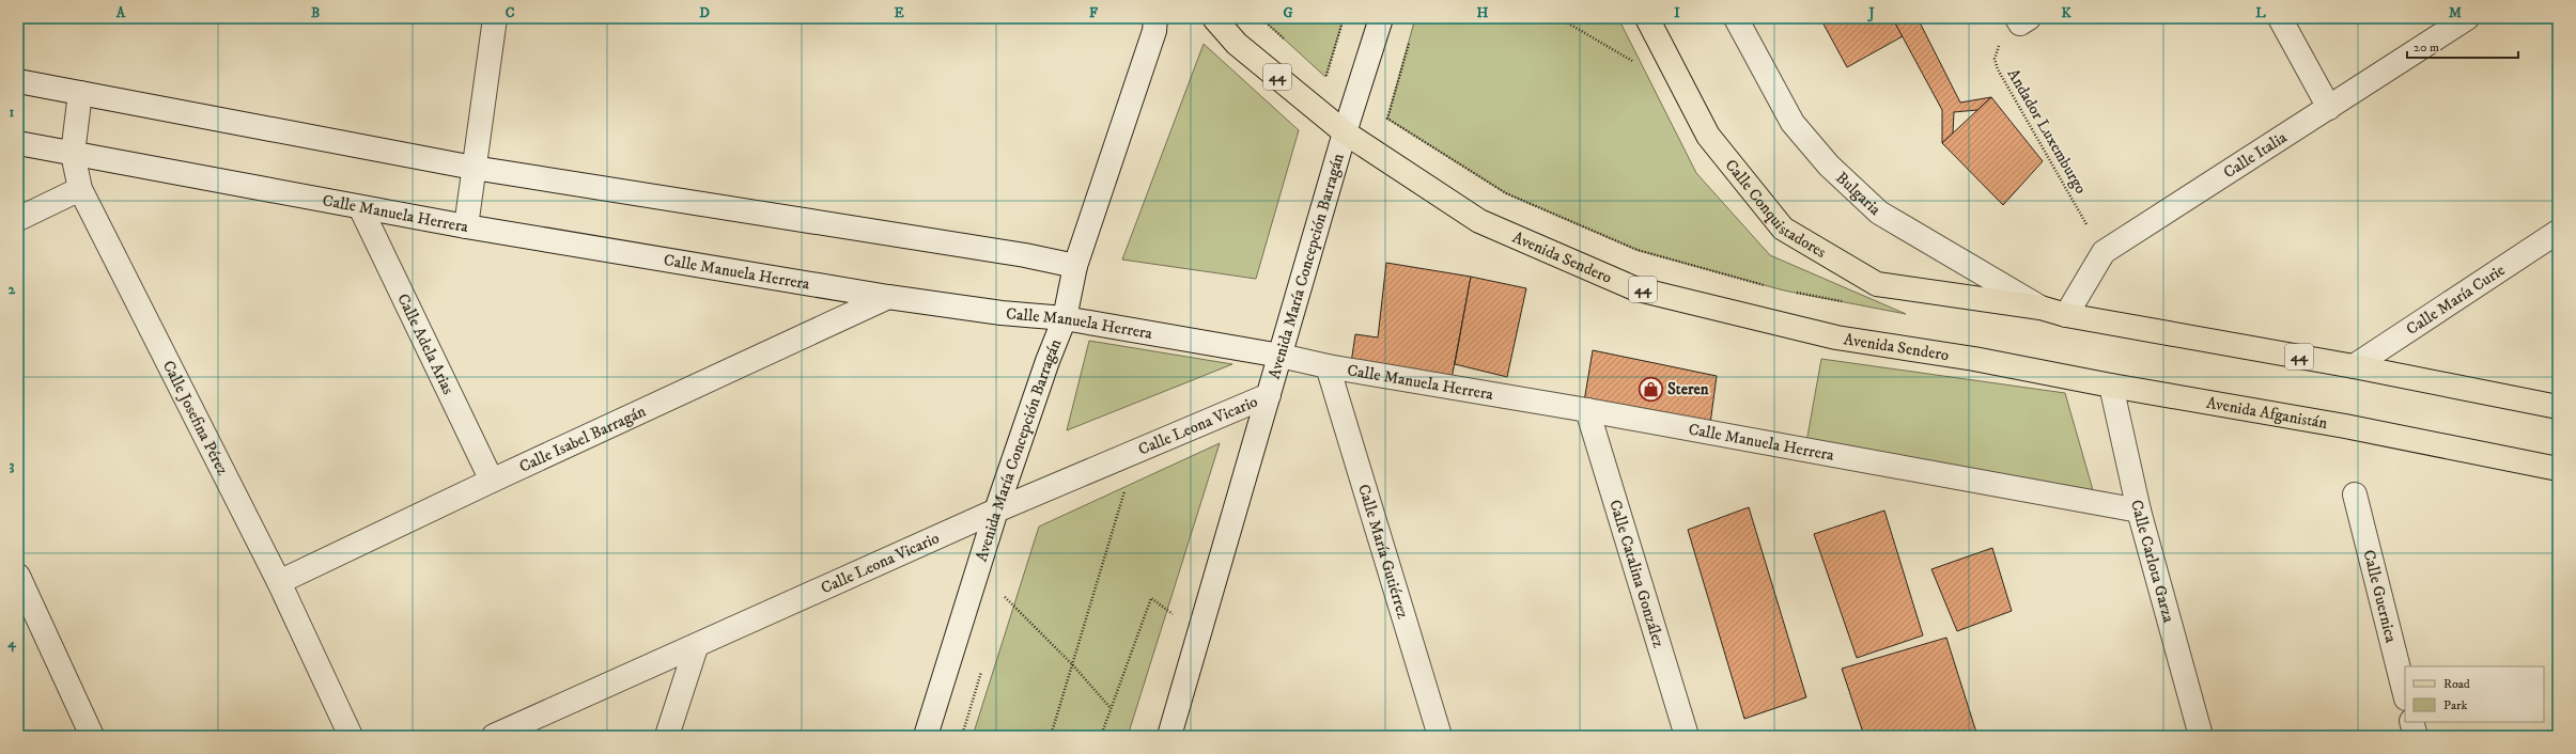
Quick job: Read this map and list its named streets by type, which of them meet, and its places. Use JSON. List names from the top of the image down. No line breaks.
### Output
{"streets":{"main road":["44","Calle Conquistadores","Avenida Sendero","Avenida Afganistán"],"street":["Calle Italia","Bulgaria","Calle Manuela Herrera","Avenida María Concepción Barragán","Calle María Curie","Calle Adela Arias","Calle Josefina Pérez","Calle Leona Vicario","Calle Isabel Barragán","Calle María Gutiérrez","Calle Carlota Garza","Calle Catalina González","Calle Guernica"],"path":["Andador Luxemburgo"]},"crossings":[["44","Calle Italia"],["44","Bulgaria"],["44","Calle Conquistadores"],["44","Calle María Curie"],["Andador Luxemburgo","Calle Italia"],["Bulgaria","Calle Conquistadores"],["Calle Manuela Herrera","Avenida María Concepción Barragán"],["Calle Manuela Herrera","Calle Adela Arias"],["Calle Manuela Herrera","Calle Josefina Pérez"],["Calle Manuela Herrera","Calle Isabel Barragán"],["Calle Manuela Herrera","Calle María Gutiérrez"],["Calle Manuela Herrera","Calle Carlota Garza"],["Calle Manuela Herrera","Calle Catalina González"],["Avenida Sendero","Avenida María Concepción Barragán"],["Avenida Sendero","Avenida Afganistán"],["Avenida María Concepción Barragán","Calle Leona Vicario"],["Calle Adela Arias","Calle Isabel Barragán"],["Avenida Afganistán","Calle Carlota Garza"],["Calle Josefina Pérez","Calle Isabel Barragán"]],"places":{"shop":["Steren"]},"legend":["Road","Park"],"scale_bar":"20 m","grid":{"columns":["A","B","C","D","E","F","G","H","I","J","K","L","M"],"rows":["1","2","3","4"]}}
